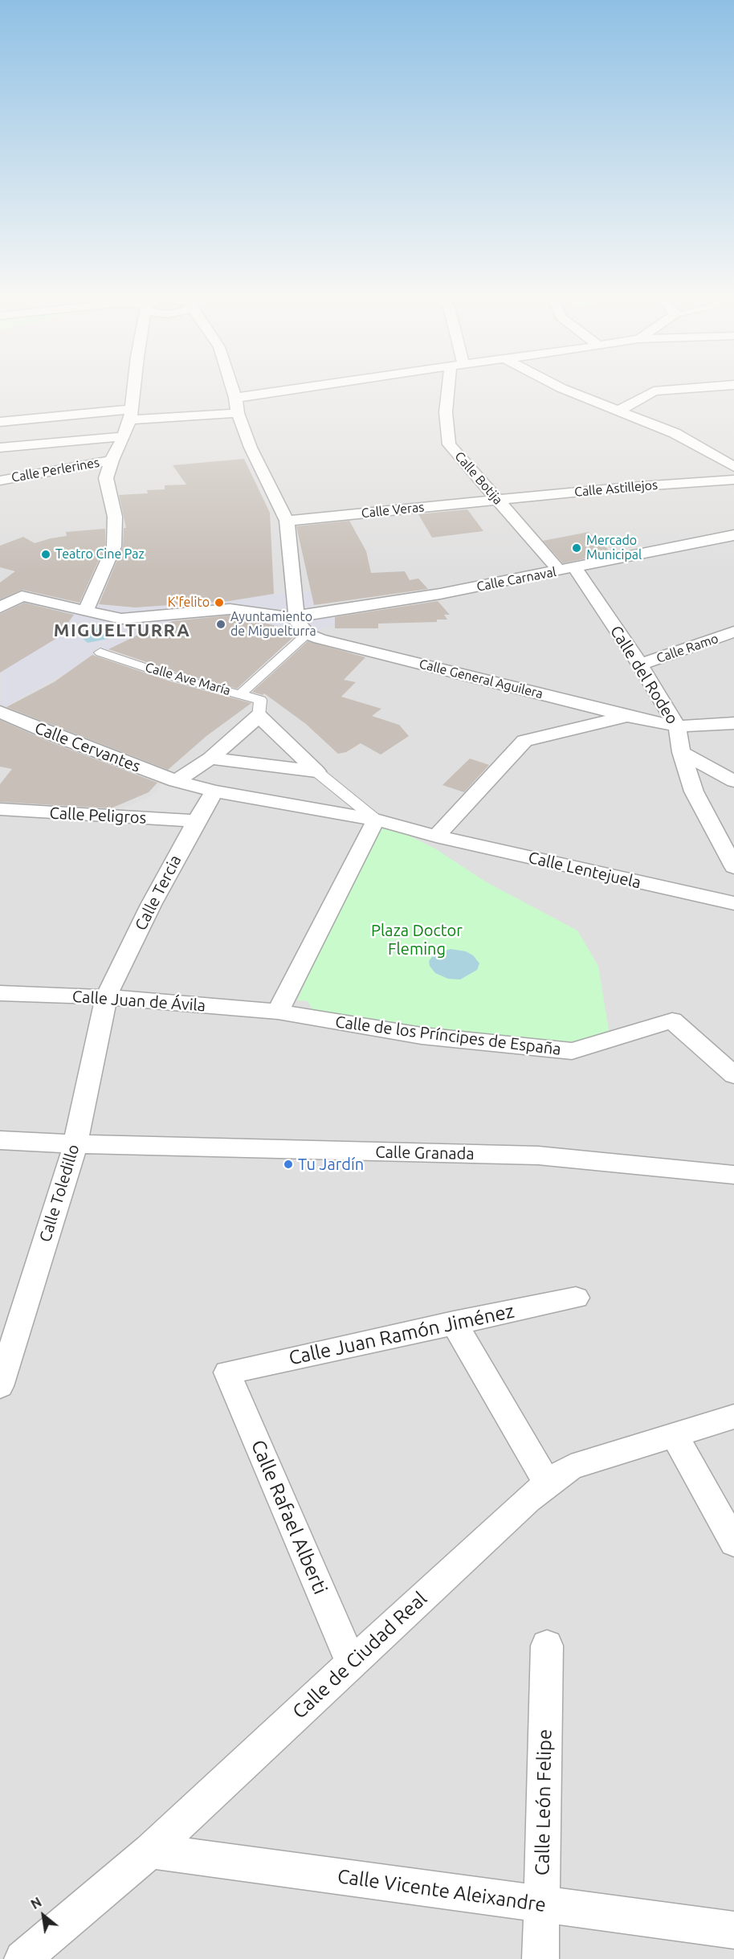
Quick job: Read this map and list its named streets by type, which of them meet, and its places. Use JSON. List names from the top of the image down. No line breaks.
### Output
{"streets":{"street":["Calle Perlerines","Calle Botija","Calle Astillejos","Calle Veras","Calle Carnaval","Calle Ramo","Calle del Rodeo","Calle Ave María","Calle General Aguilera","Calle Cervantes","Calle Peligros","Calle Lentejuela","Calle Tercia","Calle Juan de Ávila","Calle de los Príncipes de España","Calle Granada","Calle Toledillo","Calle Juan Ramón Jiménez","Calle Rafael Alberti","Calle de Ciudad Real","Calle León Felipe","Calle Vicente Aleixandre"]},"crossings":[["Calle Botija","Calle Astillejos"],["Calle Botija","Calle Veras"],["Calle Botija","Calle Carnaval"],["Calle Botija","Calle del Rodeo"],["Calle Astillejos","Calle Veras"],["Calle Carnaval","Calle del Rodeo"],["Calle Ramo","Calle del Rodeo"],["Calle del Rodeo","Calle General Aguilera"],["Calle Cervantes","Calle Lentejuela"],["Calle Cervantes","Calle Tercia"],["Calle Peligros","Calle Tercia"],["Calle Tercia","Calle Juan de Ávila"],["Calle Tercia","Calle Toledillo"],["Calle Juan de Ávila","Calle de los Príncipes de España"],["Calle Juan de Ávila","Calle Toledillo"],["Calle Granada","Calle Toledillo"],["Calle Juan Ramón Jiménez","Calle Rafael Alberti"],["Calle Rafael Alberti","Calle de Ciudad Real"],["Calle de Ciudad Real","Calle Vicente Aleixandre"],["Calle León Felipe","Calle Vicente Aleixandre"]],"districts":["MIGUELTURRA"],"parks":["Plaza Doctor Fleming"],"places":["Mercado Municipal","Teatro Cine Paz","K'felito","Ayuntamiento de Miguelturra","Tu Jardín"],"north":"top left"}
